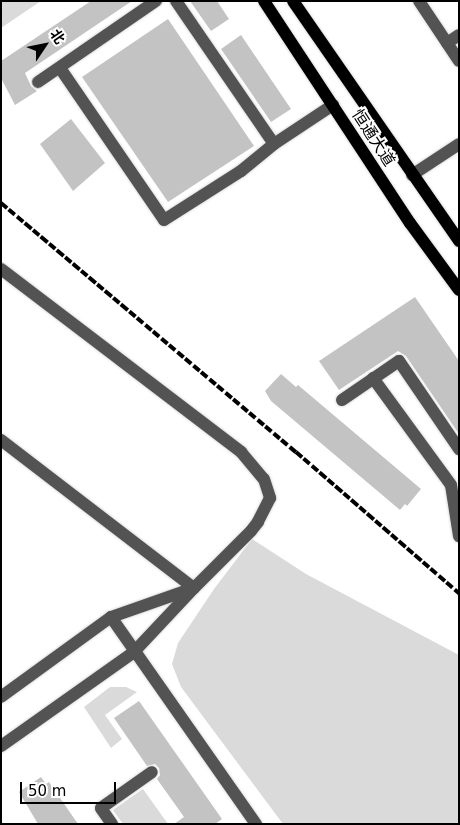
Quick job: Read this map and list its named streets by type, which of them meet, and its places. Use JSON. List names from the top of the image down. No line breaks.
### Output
{"streets":{"main road":["恒通大道"]},"scale_bar":"50 m","north":"top right"}
